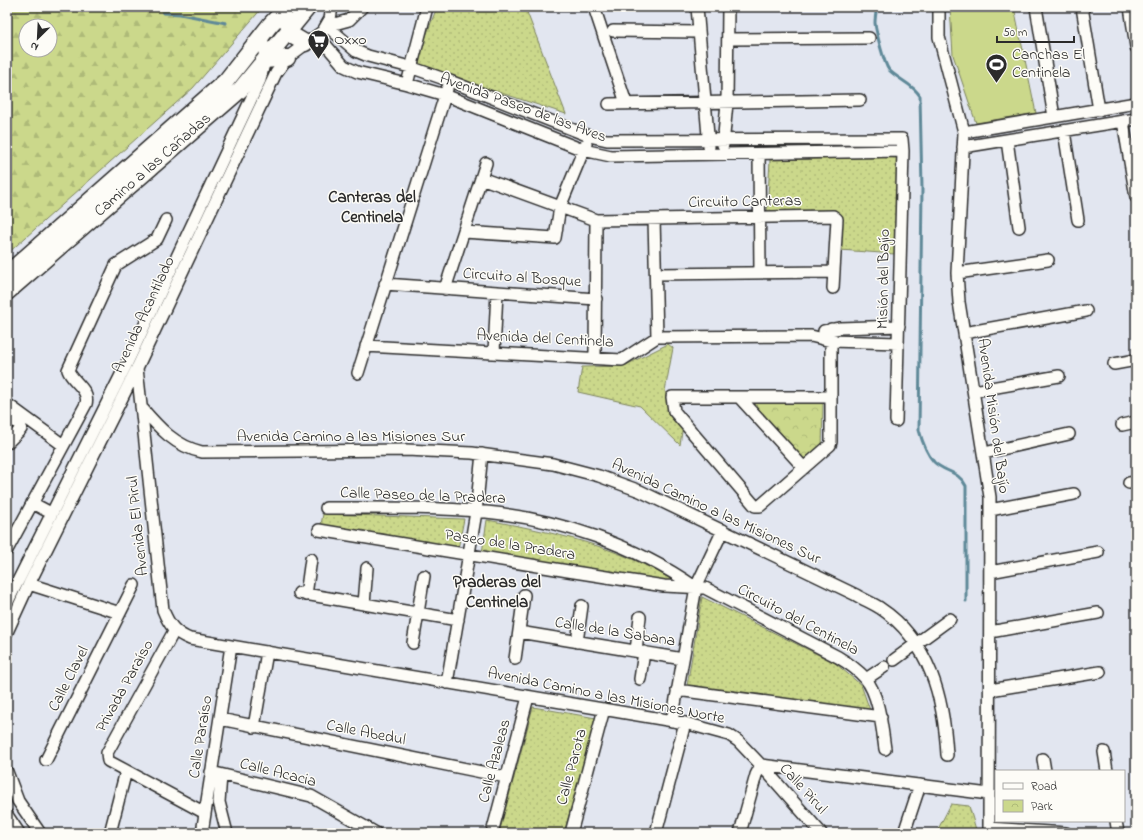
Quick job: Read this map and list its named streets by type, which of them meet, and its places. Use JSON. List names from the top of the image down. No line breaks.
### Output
{"streets":{"main road":["Camino a las Cañadas"],"street":["Avenida Paseo de las Aves","Circuito Canteras","Circuito al Bosque","Misión del Bajío","Avenida Acantilado","Avenida del Centinela","Avenida Misión del Bajío","Avenida Camino a las Misiones Sur","Calle Paseo de la Pradera","Avenida El Pirul","Paseo de la Pradera","Circuito del Centinela","Calle de la Sabana","Calle Clavel","Privada Paraíso","Avenida Camino a las Misiones Norte","Calle Abedul","Calle Paraíso","Calle Azaleas","Calle Parota","Calle Acacia","Calle Pirul"]},"crossings":[["Avenida Paseo de las Aves","Misión del Bajío"],["Avenida Paseo de las Aves","Avenida Acantilado"],["Camino a las Cañadas","Avenida Acantilado"],["Circuito al Bosque","Avenida del Centinela"],["Avenida Acantilado","Avenida El Pirul"],["Avenida Camino a las Misiones Sur","Avenida El Pirul"],["Avenida Camino a las Misiones Sur","Calle de la Sabana"],["Calle Paseo de la Pradera","Paseo de la Pradera"],["Calle Paseo de la Pradera","Circuito del Centinela"],["Calle Paseo de la Pradera","Calle de la Sabana"],["Avenida El Pirul","Privada Paraíso"],["Paseo de la Pradera","Circuito del Centinela"],["Paseo de la Pradera","Calle de la Sabana"],["Circuito del Centinela","Calle de la Sabana"],["Calle de la Sabana","Avenida Camino a las Misiones Norte"],["Avenida Camino a las Misiones Norte","Calle Paraíso"],["Avenida Camino a las Misiones Norte","Calle Azaleas"],["Avenida Camino a las Misiones Norte","Calle Parota"],["Avenida Camino a las Misiones Norte","Calle Pirul"],["Calle Abedul","Calle Paraíso"],["Calle Abedul","Calle Azaleas"],["Calle Paraíso","Calle Acacia"]],"districts":["Canteras del Centinela","Praderas del Centinela"],"places":{"supermarket":["Oxxo"],"sports":["Canchas El Centinela"]},"legend":["Road","Park"],"scale_bar":"50 m","north":"bottom left"}
